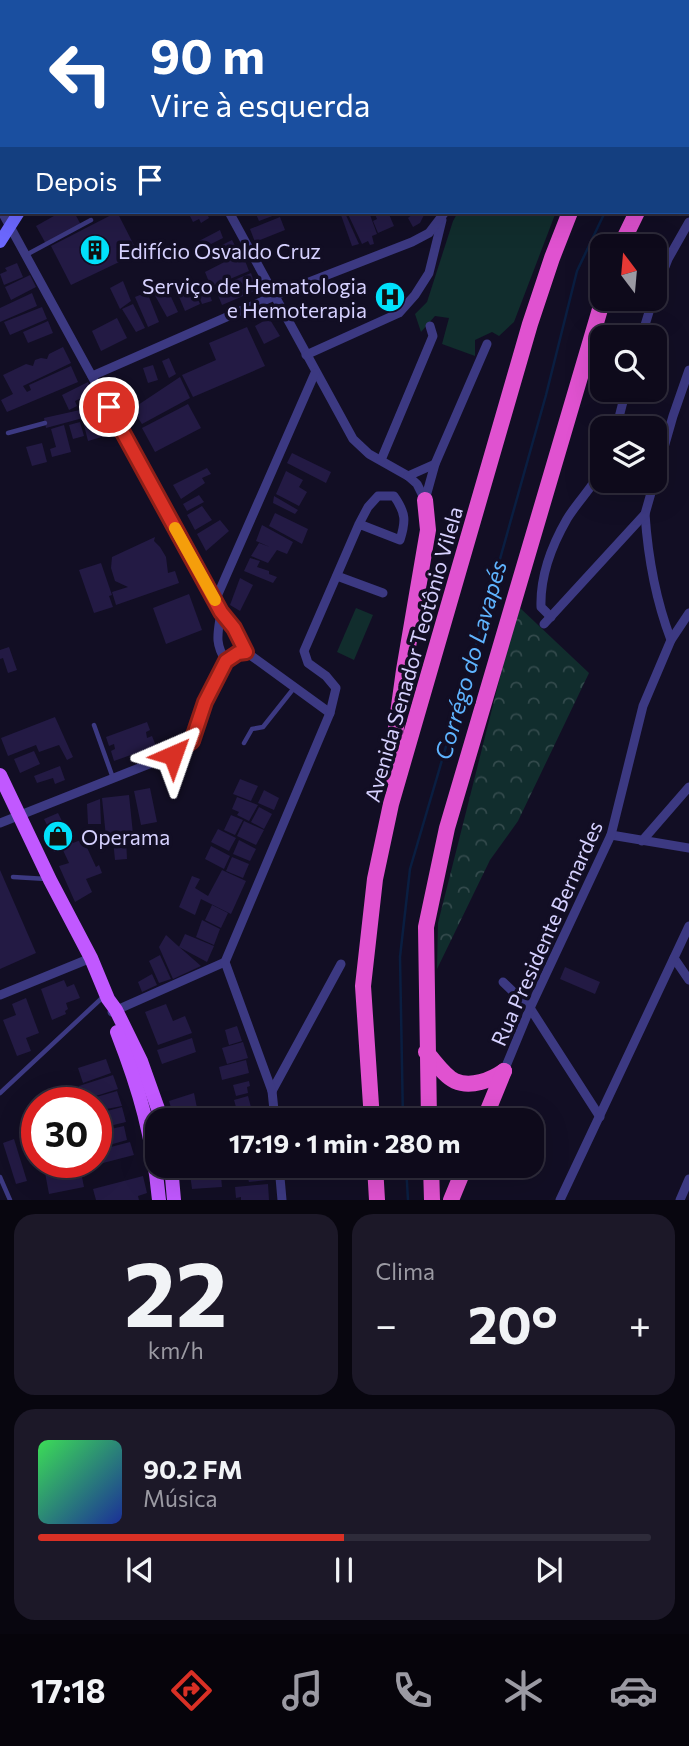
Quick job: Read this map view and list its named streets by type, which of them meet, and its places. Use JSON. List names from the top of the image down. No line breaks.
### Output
{"streets":{"highway":["Avenida Senador Teotônio Vilela"],"street":["Rua Presidente Bernardes"]},"water":["Corrégo do Lavapés"],"places":{"building":["Edifício Osvaldo Cruz"],"hospital":["Serviço de Hematologia e Hemoterapia"],"shop":["Operama"]},"north":"top","page":{"turn":["90 m","Vire à esquerda"],"then":"Depois","limit":"30","trip":"17:19 · 1 min · 280 m","tile":[["22","km/h"],"Clima"],"heat":["−","20°","+"],"song":["90.2 FM","Música"],"tabs":"17:18"}}
